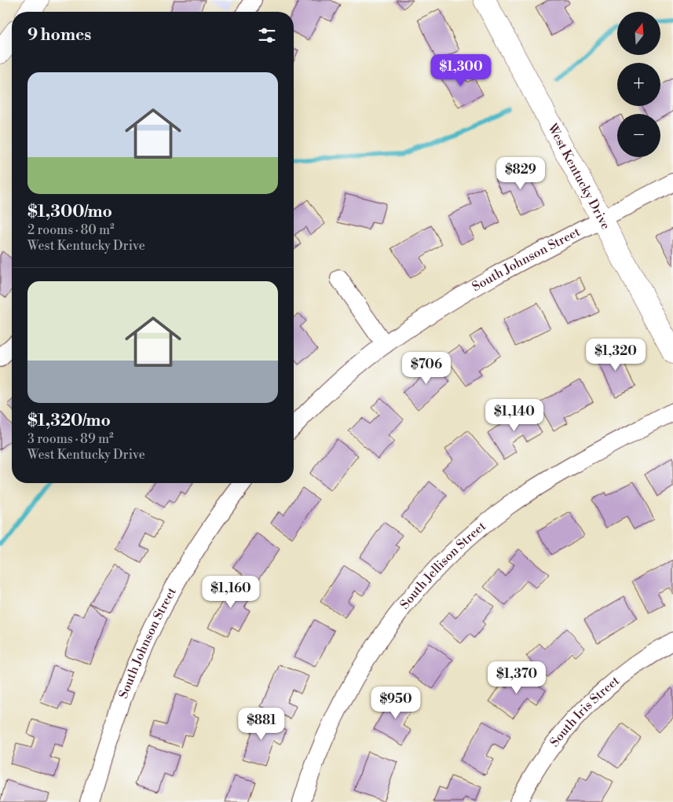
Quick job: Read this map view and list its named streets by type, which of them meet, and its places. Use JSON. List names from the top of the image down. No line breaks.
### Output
{"streets":{"street":["West Kentucky Drive","South Johnson Street","South Jellison Street","South Iris Street"]},"crossings":[["West Kentucky Drive","South Johnson Street"]],"north":"top","page":{"map_buttons":["+","−"],"heading":"9 homes","price":["$1,300","$829","$1,320","$706","$1,140","$1,160","$1,370","$950","$881"],"list":[{"name":"$1,300/mo","note":"2 rooms · 80 m² · West Kentucky Drive"},{"name":"$1,320/mo","note":"3 rooms · 89 m² · West Kentucky Drive"}]}}
